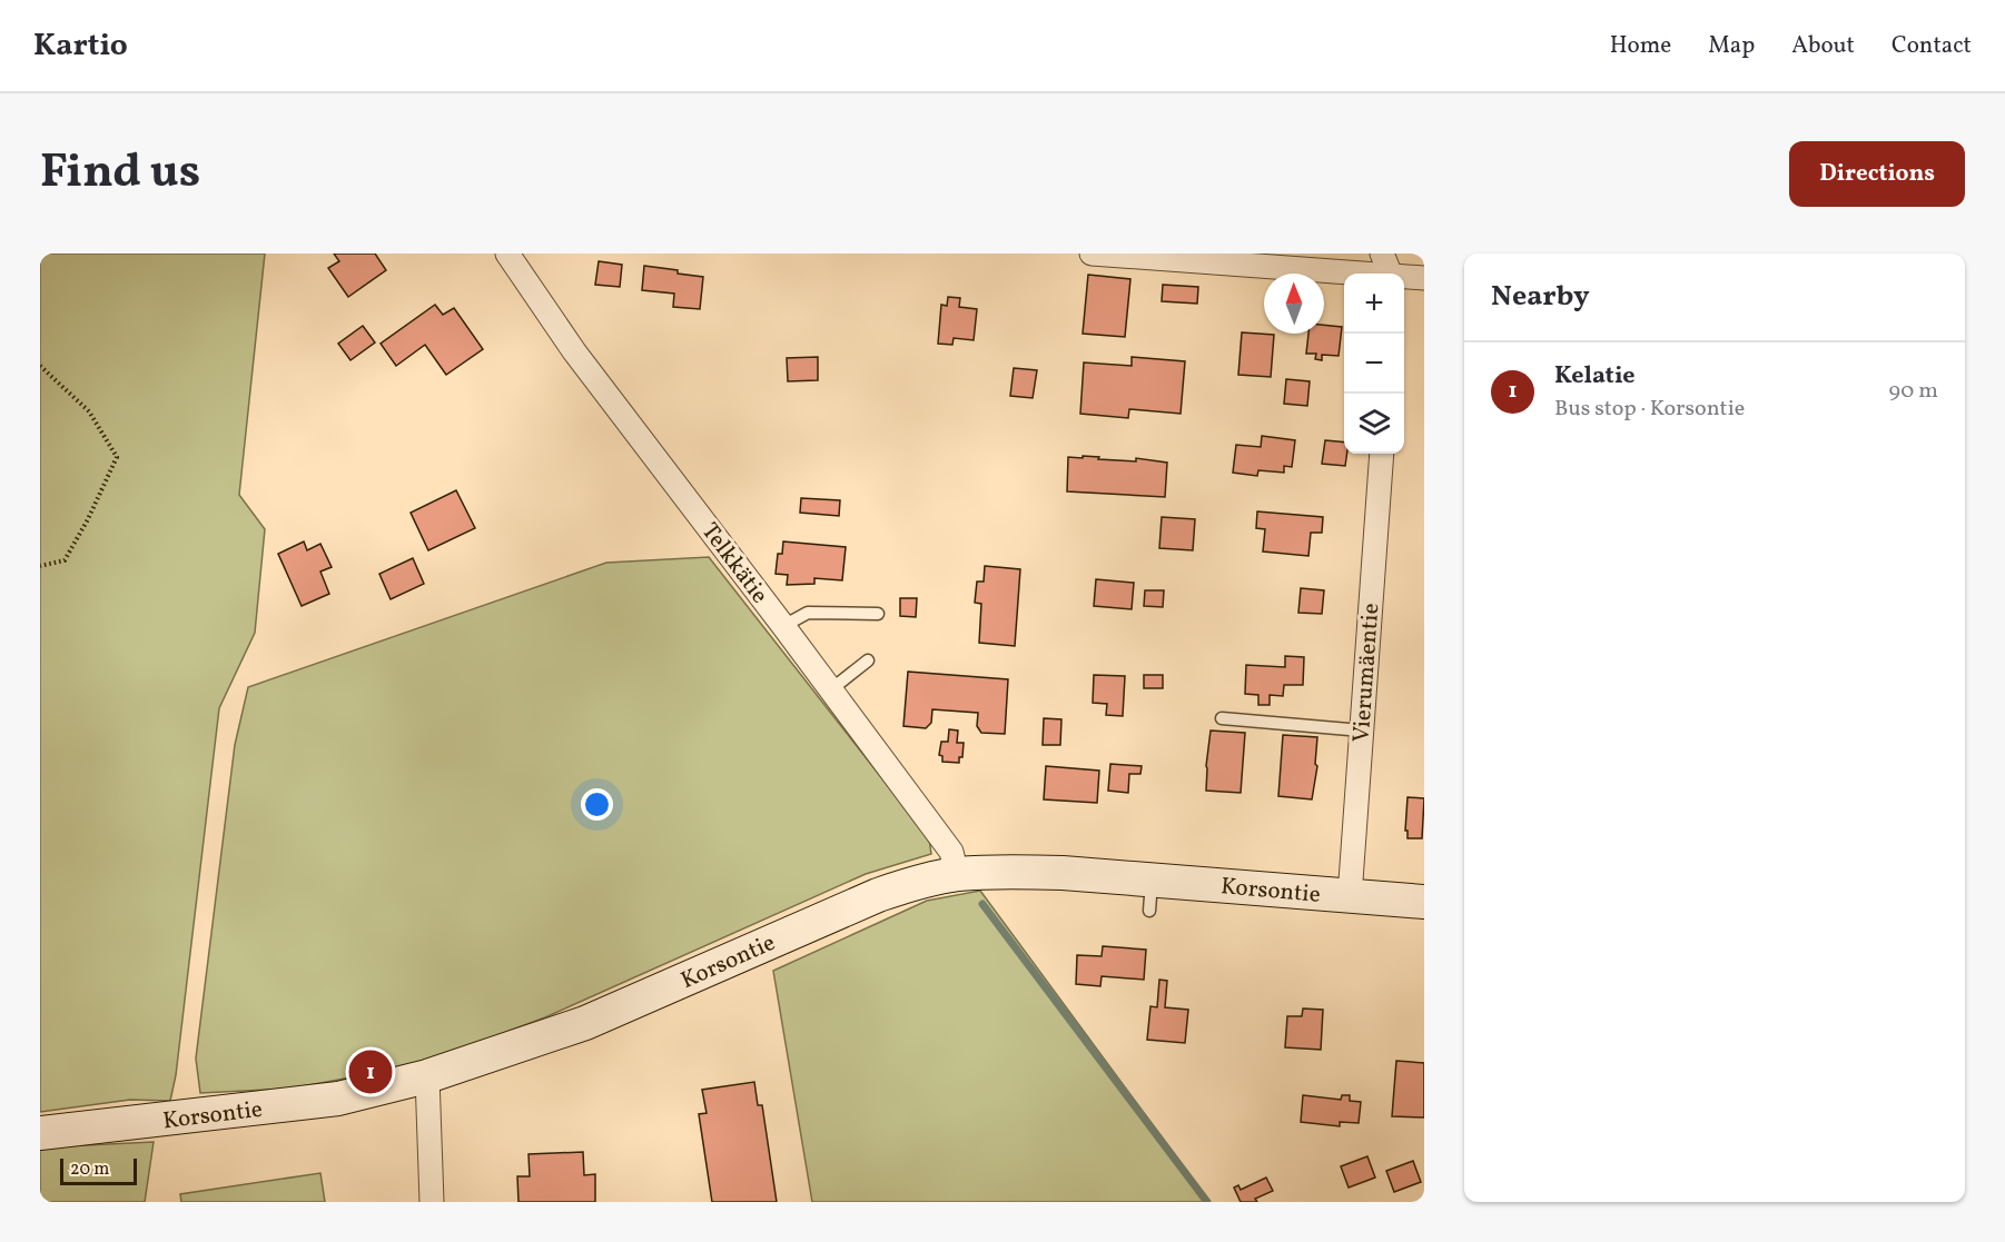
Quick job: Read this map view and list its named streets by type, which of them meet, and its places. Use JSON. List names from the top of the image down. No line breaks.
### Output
{"streets":{"main road":["Korsontie"],"street":["Telkkätie","Vierumäentie"]},"crossings":[["Telkkätie","Korsontie"],["Vierumäentie","Korsontie"]],"scale_bar":"20 m","north":"top","page":{"header":"Kartio","nav":["Home","Map","About","Contact"],"title":"Find us","buttons":"Directions","heading":"Nearby","map_buttons":["+","−"],"list":[{"mark":"1","name":"Kelatie","note":"Bus stop · Korsontie","value":"90 m"}],"pins":"1","scale":"20 m"}}
